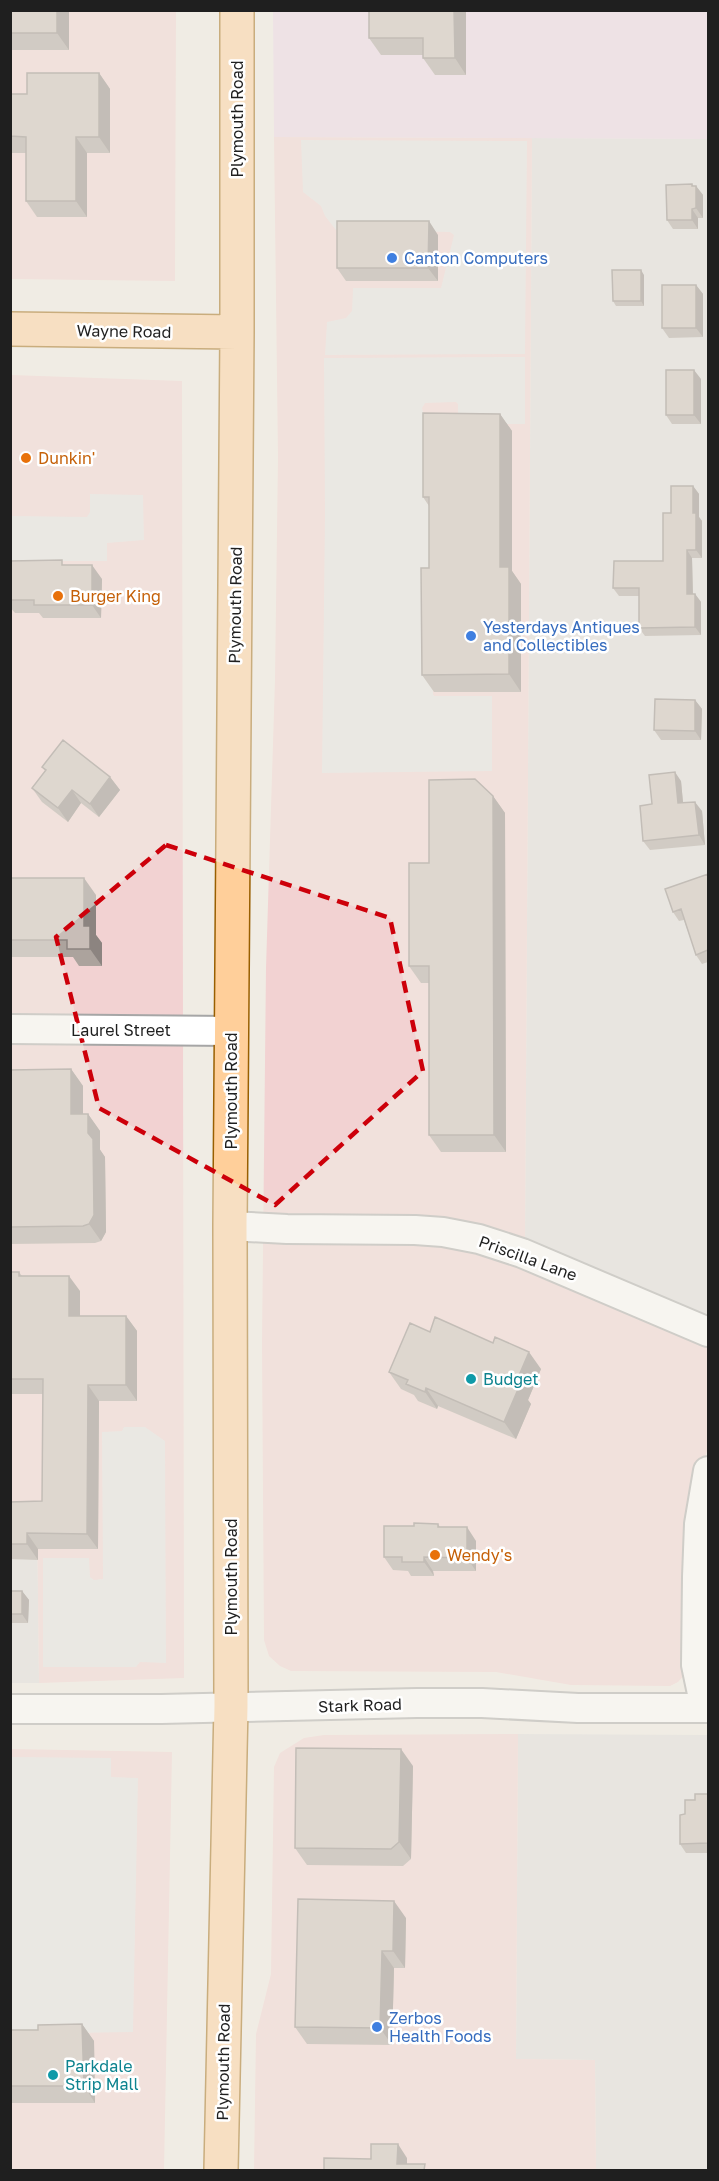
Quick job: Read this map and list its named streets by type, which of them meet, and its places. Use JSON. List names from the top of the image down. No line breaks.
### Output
{"streets":{"main road":["Plymouth Road","Wayne Road"],"street":["Laurel Street","Priscilla Lane","Stark Road"]},"crossings":[["Plymouth Road","Wayne Road"],["Plymouth Road","Laurel Street"],["Plymouth Road","Priscilla Lane"],["Plymouth Road","Stark Road"]],"places":["Canton Computers","Dunkin'","Burger King","Yesterdays Antiques and Collectibles","Budget","Wendy's","Zerbos Health Foods","Parkdale Strip Mall"]}
